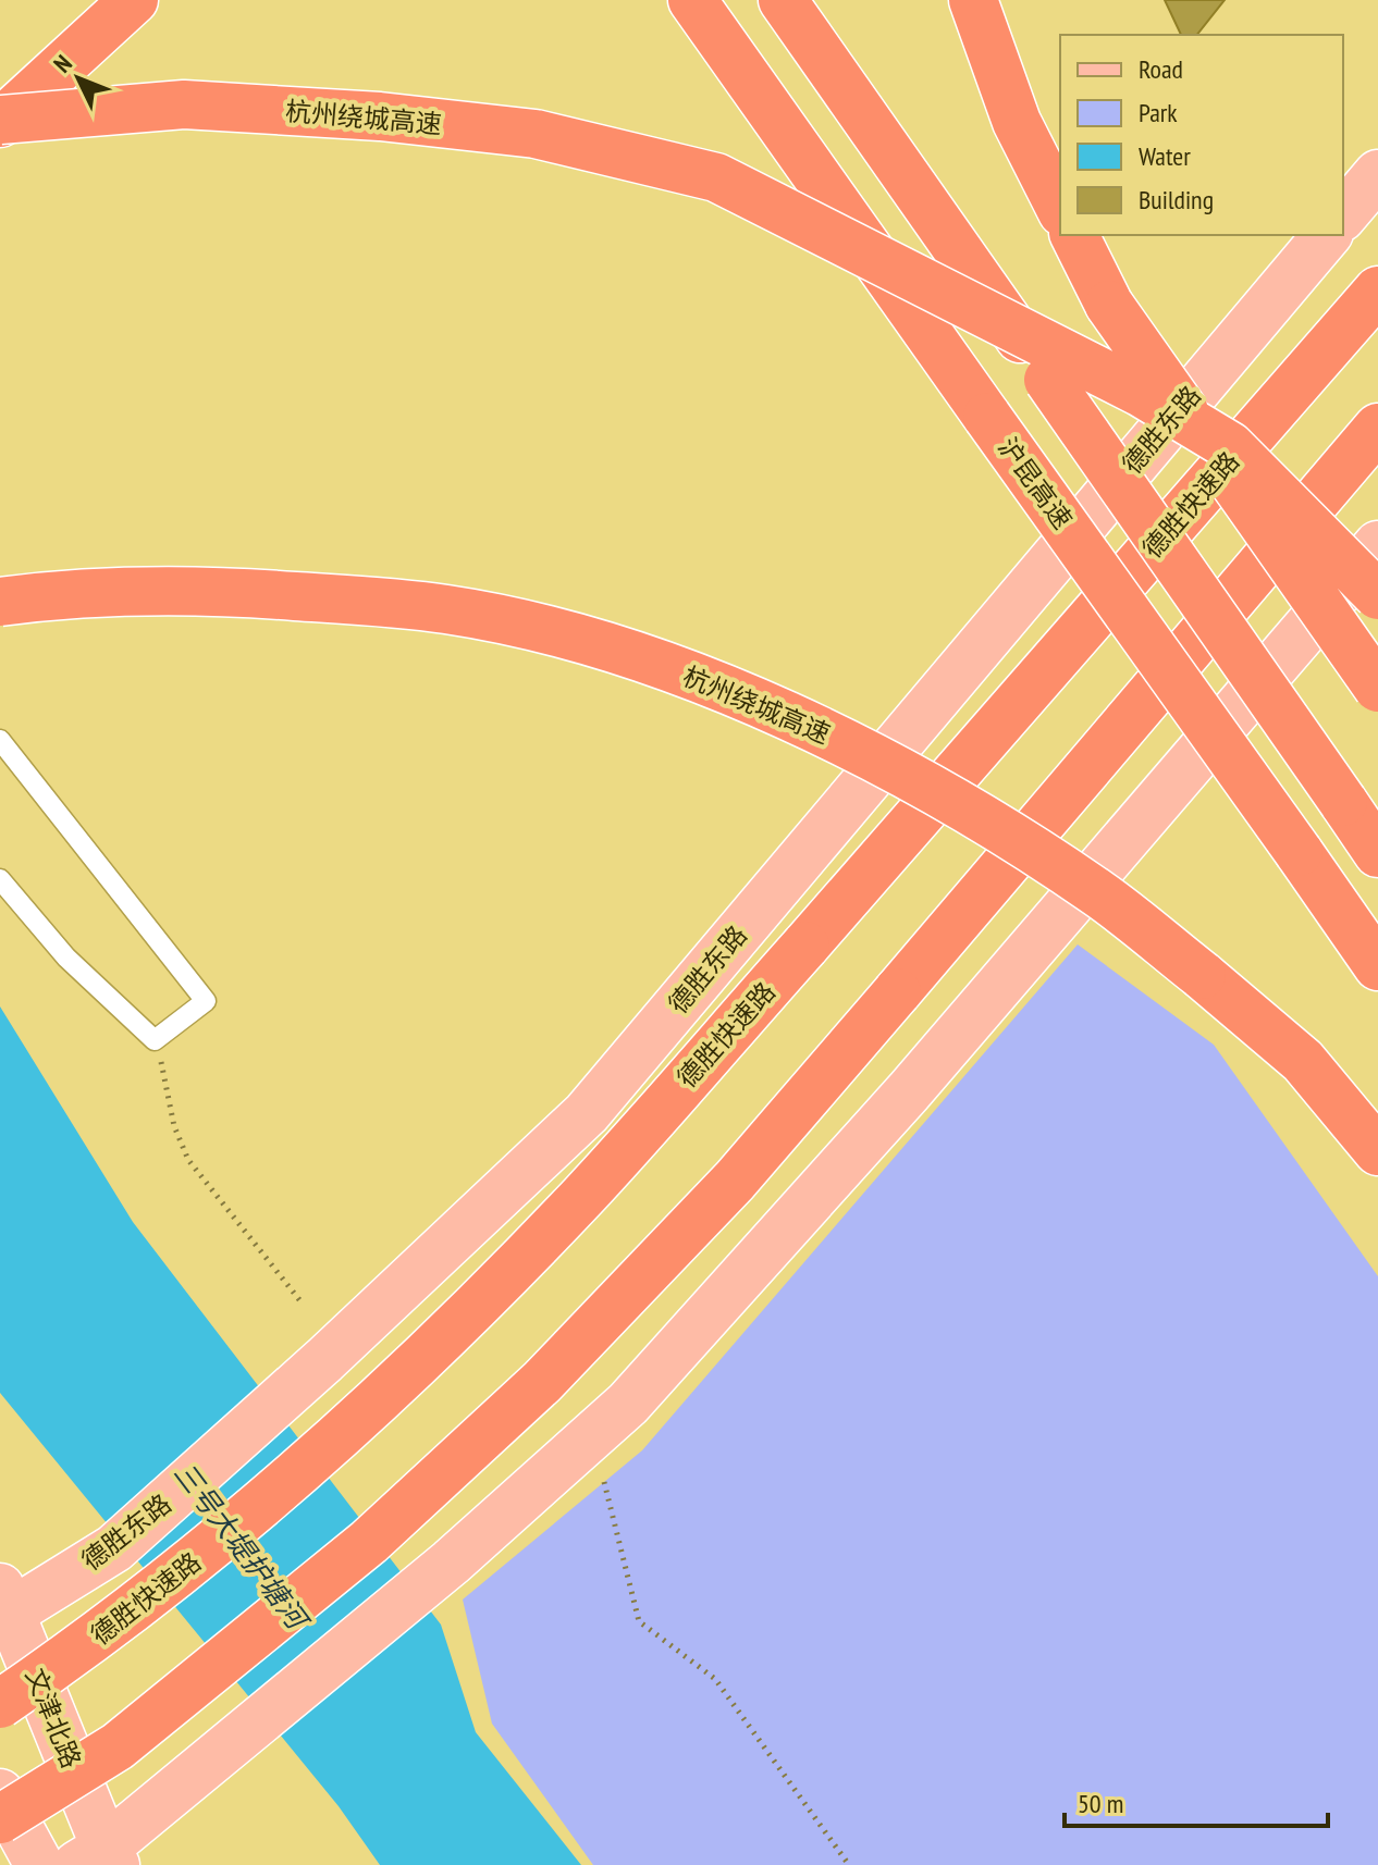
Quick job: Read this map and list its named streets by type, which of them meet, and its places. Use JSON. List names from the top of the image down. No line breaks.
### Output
{"streets":{"highway":["杭州绕城高速","沪昆高速","德胜快速路"],"main road":["德胜东路","文津北路"]},"crossings":[["德胜东路","文津北路"]],"water":["三号大堤护塘河"],"legend":["Road","Park","Water","Building"],"scale_bar":"50 m","north":"top left"}
